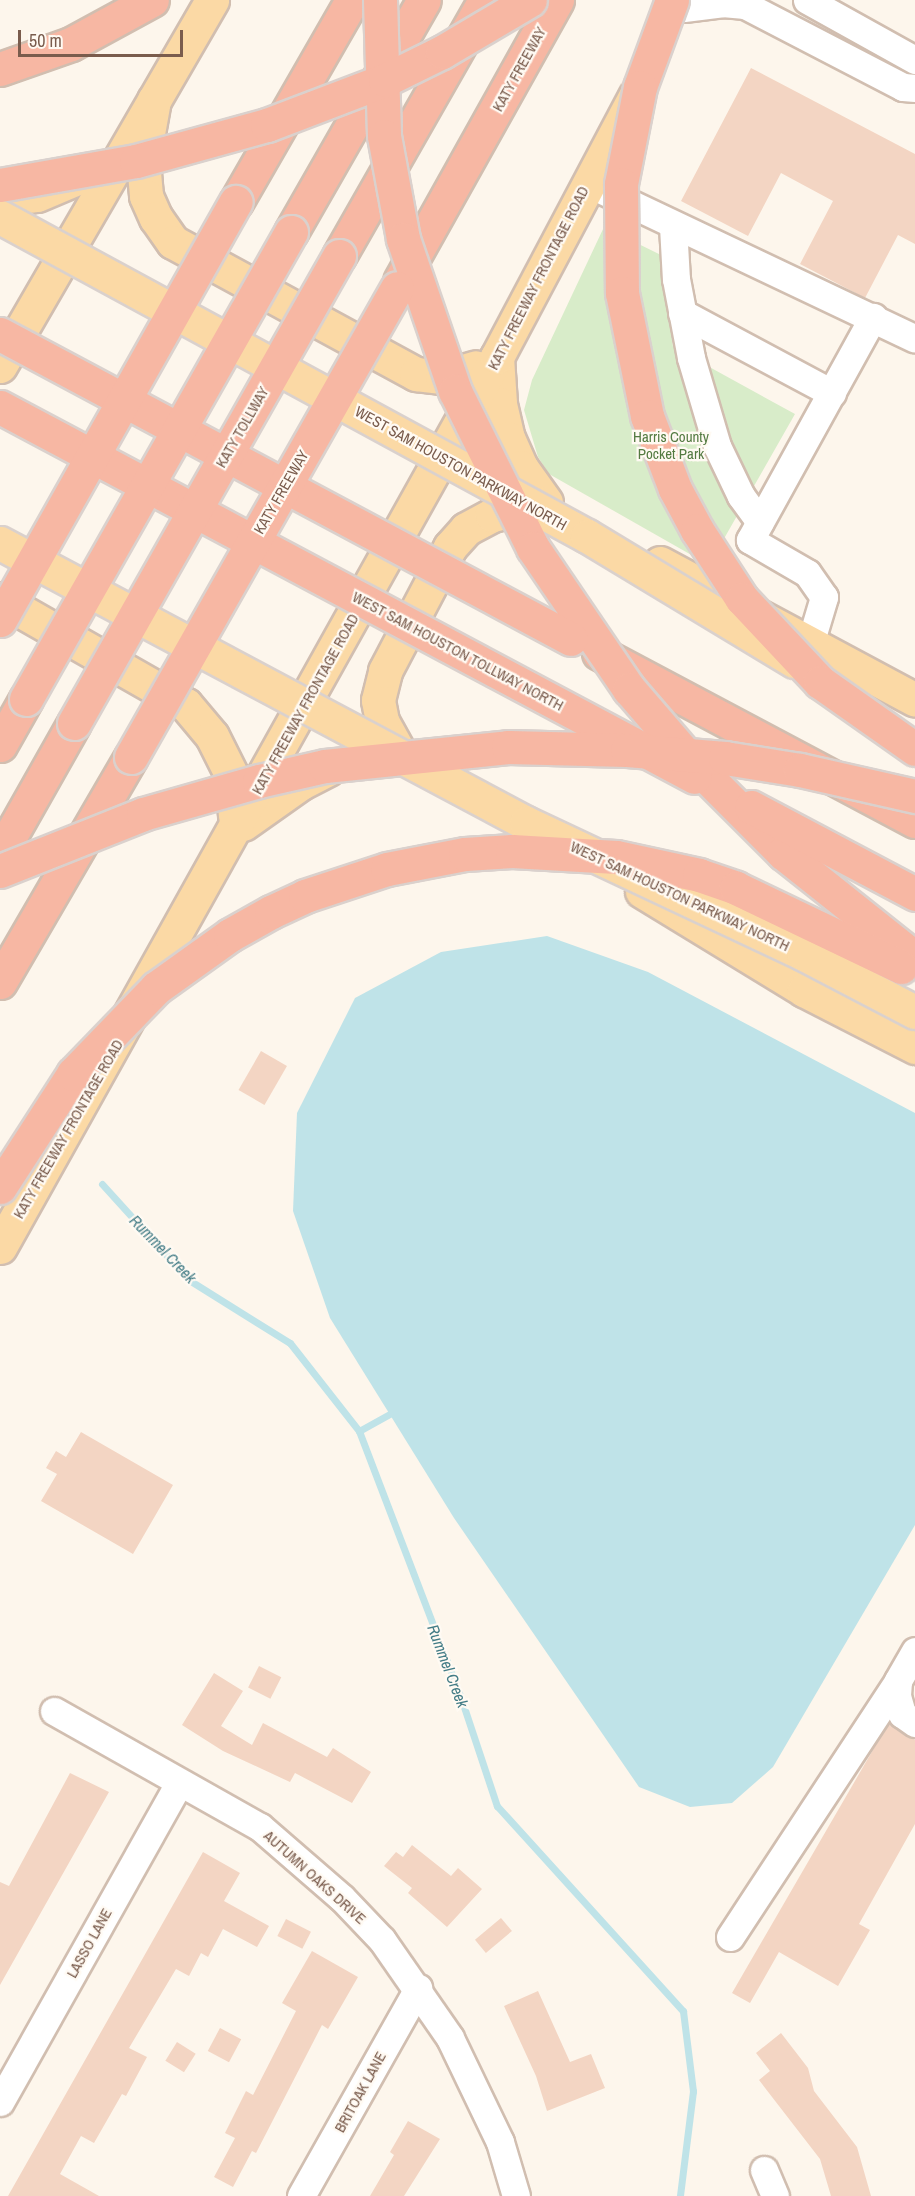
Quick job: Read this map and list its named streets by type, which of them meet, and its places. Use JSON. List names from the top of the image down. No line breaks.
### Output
{"streets":{"highway":["KATY FREEWAY","KATY TOLLWAY","WEST SAM HOUSTON TOLLWAY NORTH"],"main road":["KATY FREEWAY FRONTAGE ROAD","WEST SAM HOUSTON PARKWAY NORTH"],"street":["AUTUMN OAKS DRIVE","LASSO LANE","BRITOAK LANE"]},"crossings":[["AUTUMN OAKS DRIVE","LASSO LANE"],["AUTUMN OAKS DRIVE","BRITOAK LANE"]],"water":["Rummel Creek"],"parks":["Harris County Pocket Park"],"scale_bar":"50 m"}
